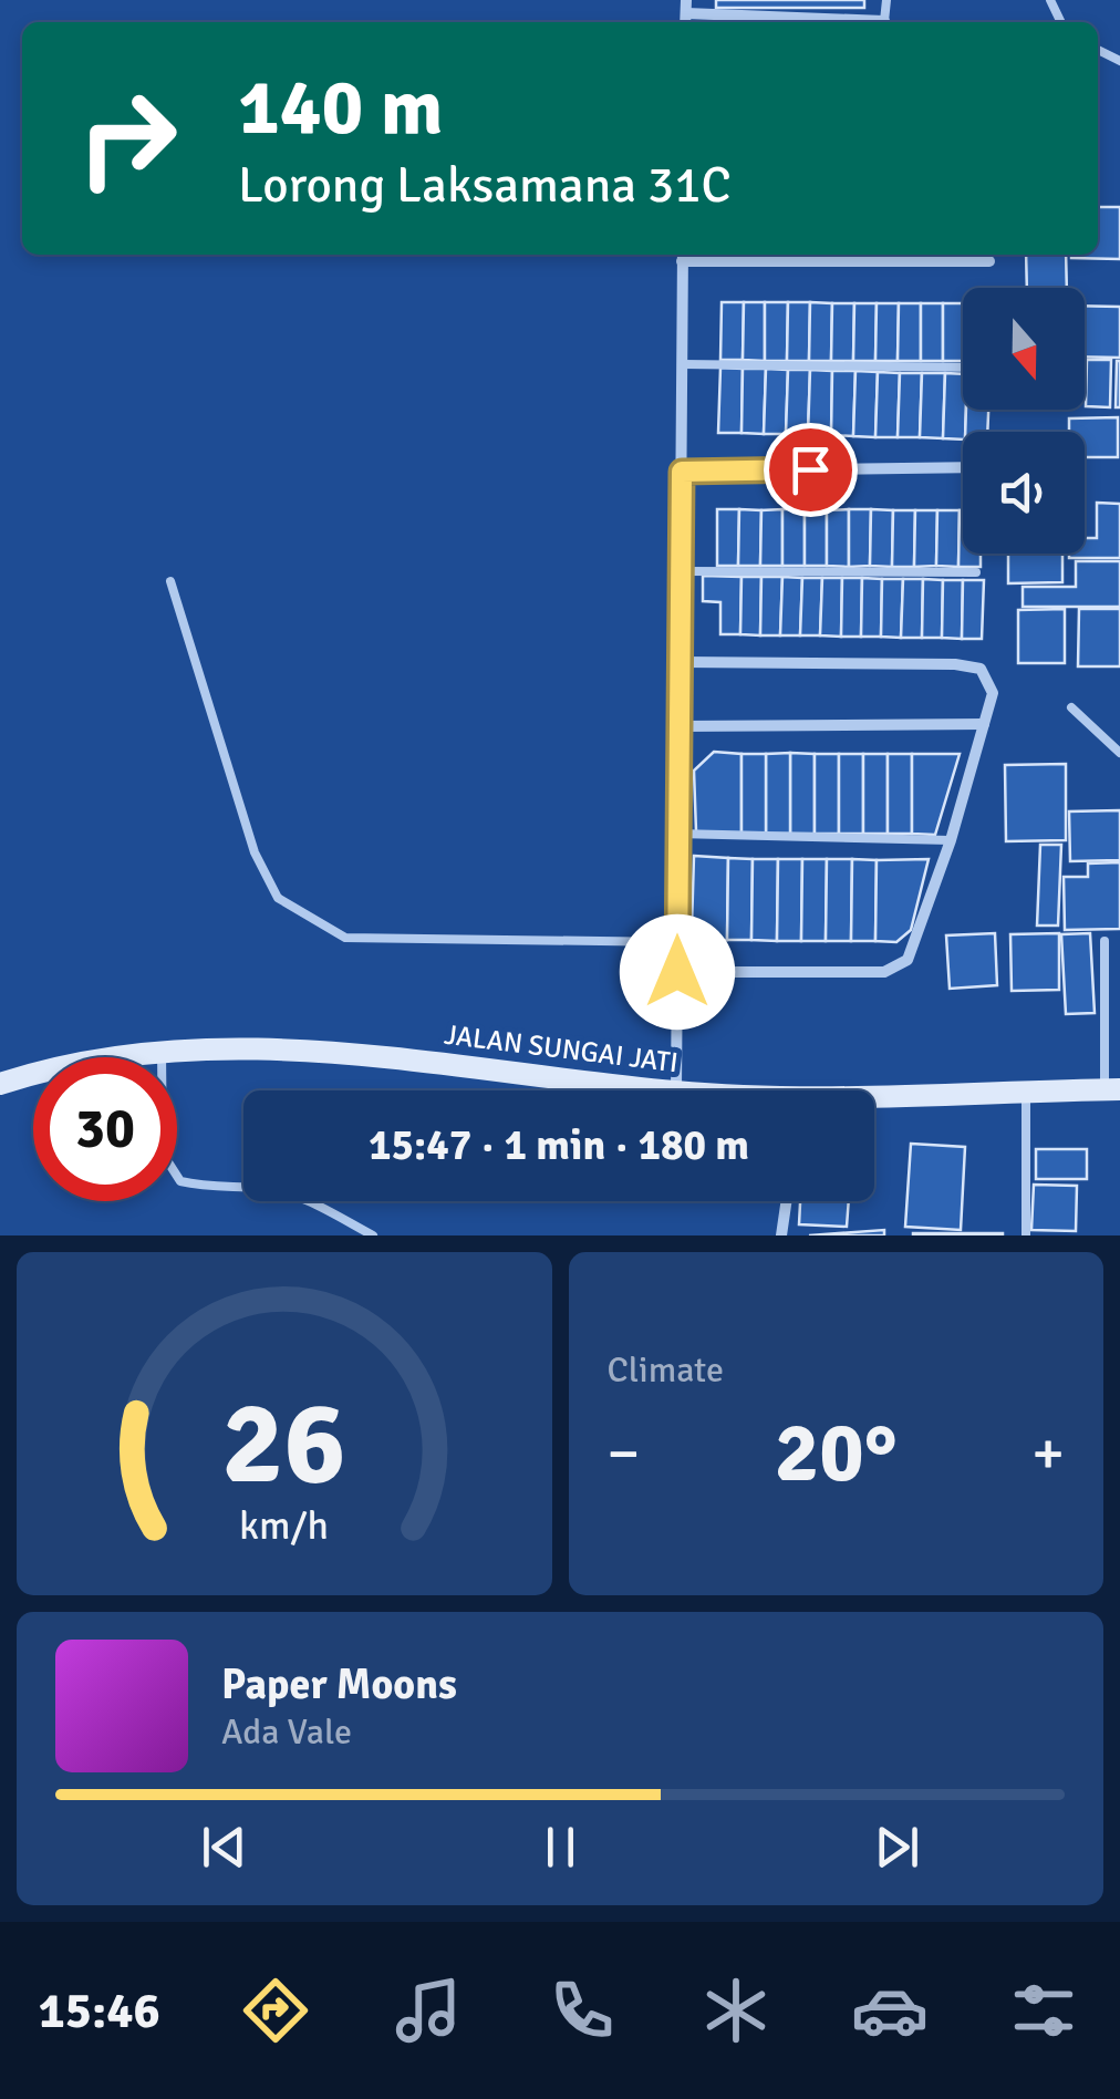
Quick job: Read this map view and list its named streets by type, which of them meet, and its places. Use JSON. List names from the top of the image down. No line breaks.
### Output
{"streets":{"main road":["JALAN SUNGAI JATI"]},"north":"bottom","page":{"turn":["140 m","Lorong Laksamana 31C"],"limit":"30","trip":"15:47 · 1 min · 180 m","tile":"Climate","heat":["−","20°","+"],"song":["Paper Moons","Ada Vale"],"tabs":"15:46","gauge":["26","km/h"]}}
